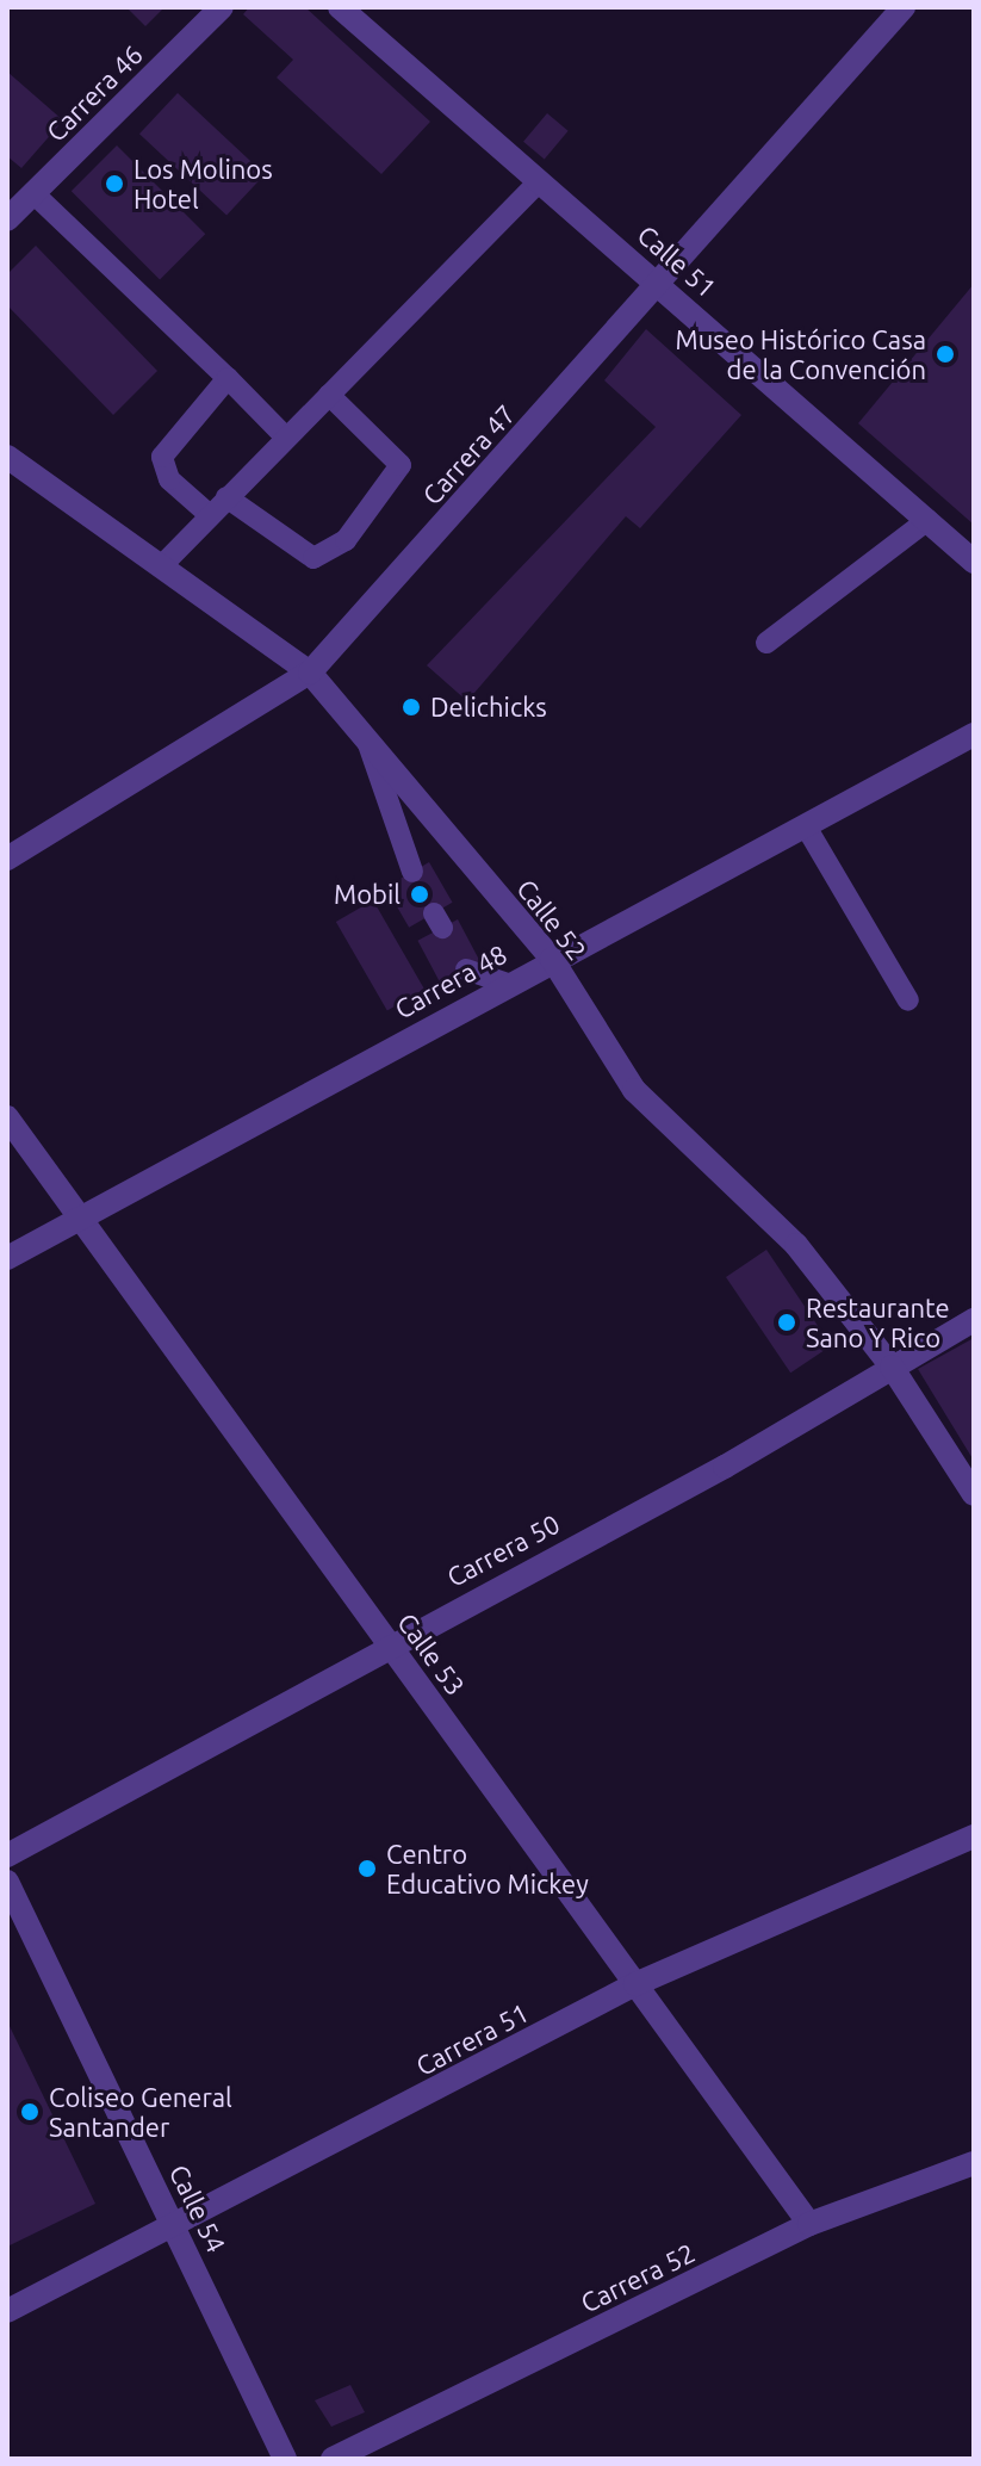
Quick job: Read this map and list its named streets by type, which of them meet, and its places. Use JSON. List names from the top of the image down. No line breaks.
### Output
{"streets":{"street":["Carrera 46","Calle 51","Carrera 47","Calle 52","Carrera 48","Carrera 50","Calle 53","Carrera 51","Calle 54","Carrera 52"]},"crossings":[["Calle 51","Carrera 47"],["Carrera 47","Calle 52"],["Calle 52","Carrera 48"],["Calle 52","Carrera 50"],["Carrera 48","Calle 53"],["Carrera 50","Calle 53"],["Calle 53","Carrera 51"],["Calle 53","Carrera 52"],["Carrera 51","Calle 54"]],"places":["Los Molinos Hotel","Museo Histórico Casa de la Convención","Delichicks","Mobil","Restaurante Sano Y Rico","Centro Educativo Mickey","Coliseo General Santander"]}
